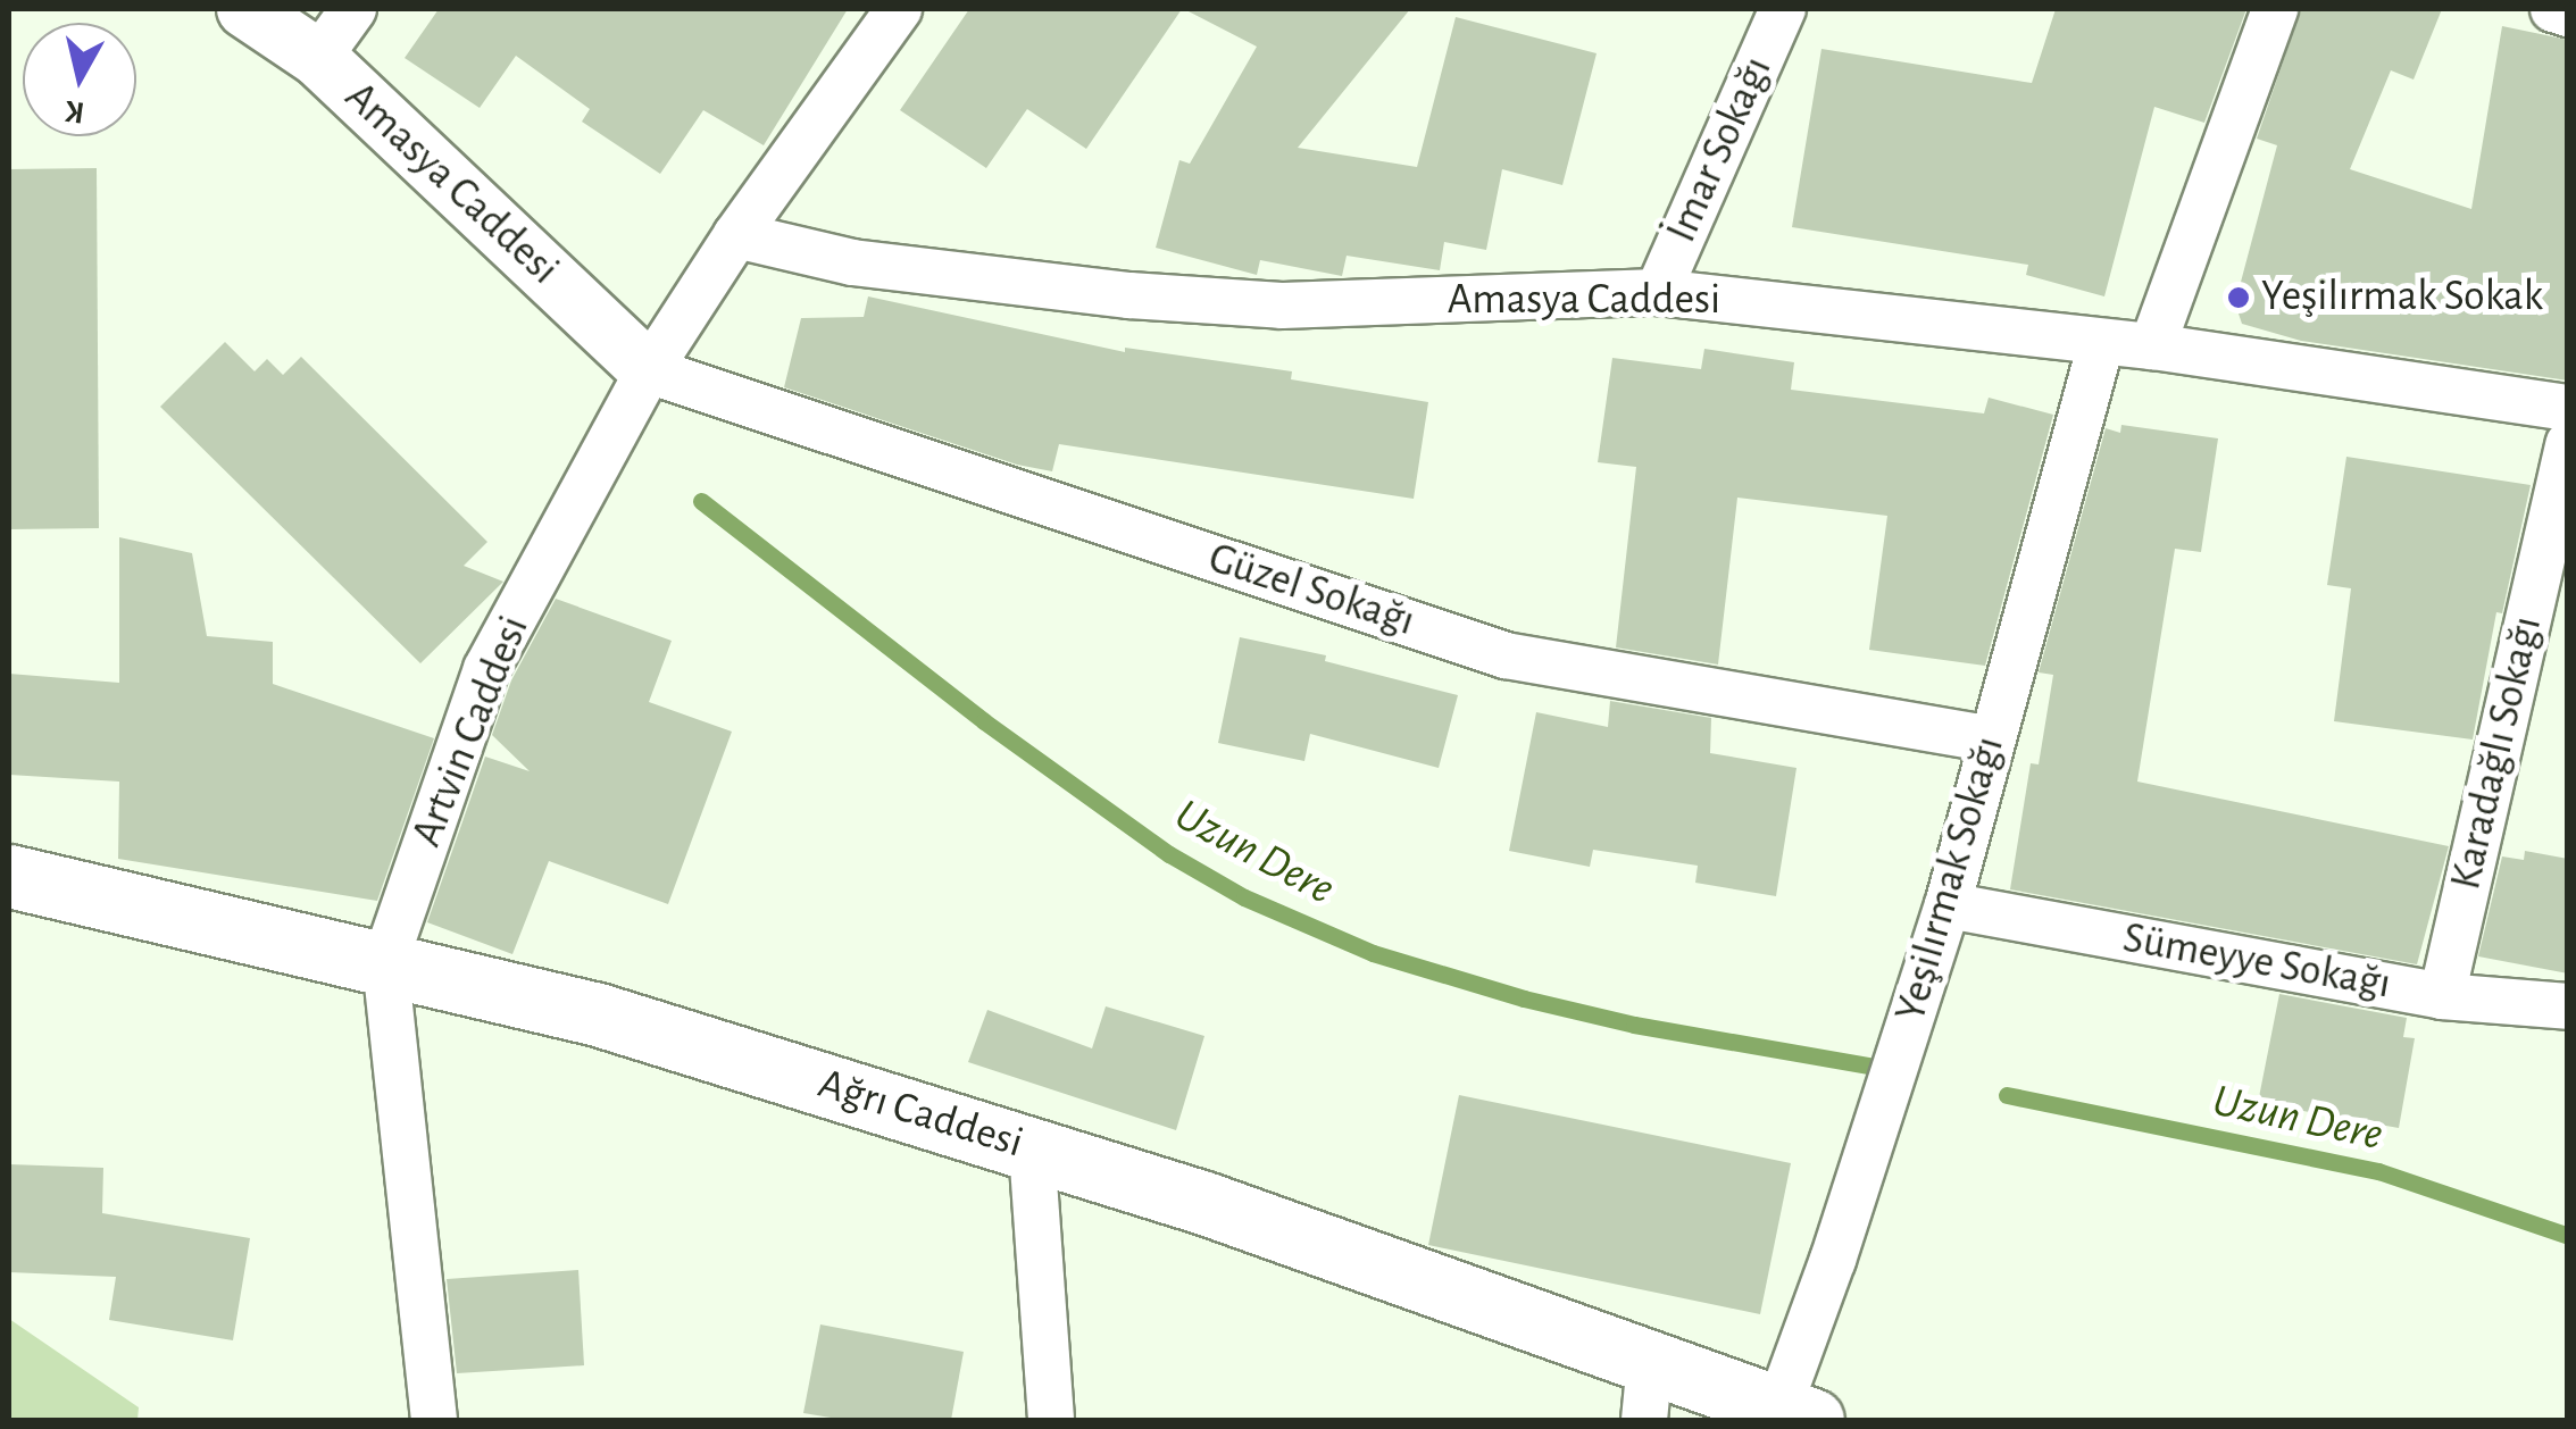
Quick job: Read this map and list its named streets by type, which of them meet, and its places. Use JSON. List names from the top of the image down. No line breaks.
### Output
{"streets":{"main road":["Ağrı Caddesi"],"street":["İmar Sokağı","Amasya Caddesi","Güzel Sokağı","Artvin Caddesi","Karadağlı Sokağı","Yeşilırmak Sokağı","Sümeyye Sokağı"]},"crossings":[["İmar Sokağı","Amasya Caddesi"],["Amasya Caddesi","Güzel Sokağı"],["Amasya Caddesi","Artvin Caddesi"],["Amasya Caddesi","Yeşilırmak Sokağı"],["Güzel Sokağı","Artvin Caddesi"],["Güzel Sokağı","Yeşilırmak Sokağı"],["Artvin Caddesi","Ağrı Caddesi"],["Karadağlı Sokağı","Sümeyye Sokağı"],["Yeşilırmak Sokağı","Sümeyye Sokağı"],["Yeşilırmak Sokağı","Ağrı Caddesi"]],"water":["Uzun Dere"],"places":["Yeşilırmak Sokak"],"north":"bottom"}
